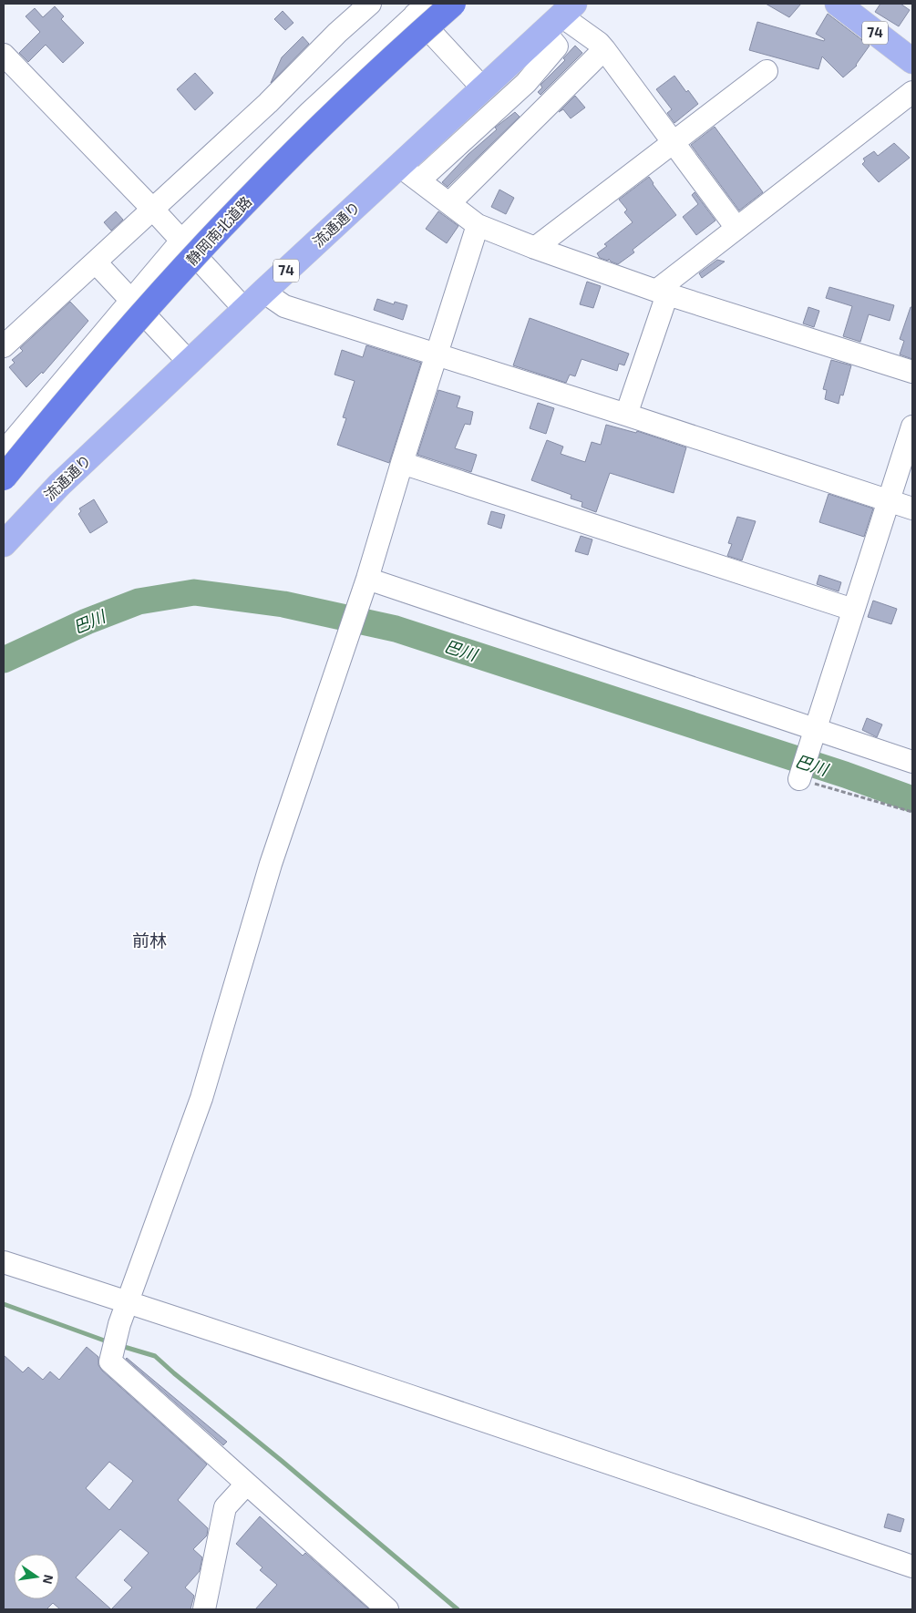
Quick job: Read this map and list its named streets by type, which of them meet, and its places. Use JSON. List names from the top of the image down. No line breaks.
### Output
{"streets":{"highway":["静岡南北道路"],"main road":["74","流通通り"]},"districts":["前林"],"water":["巴川"],"north":"right"}
